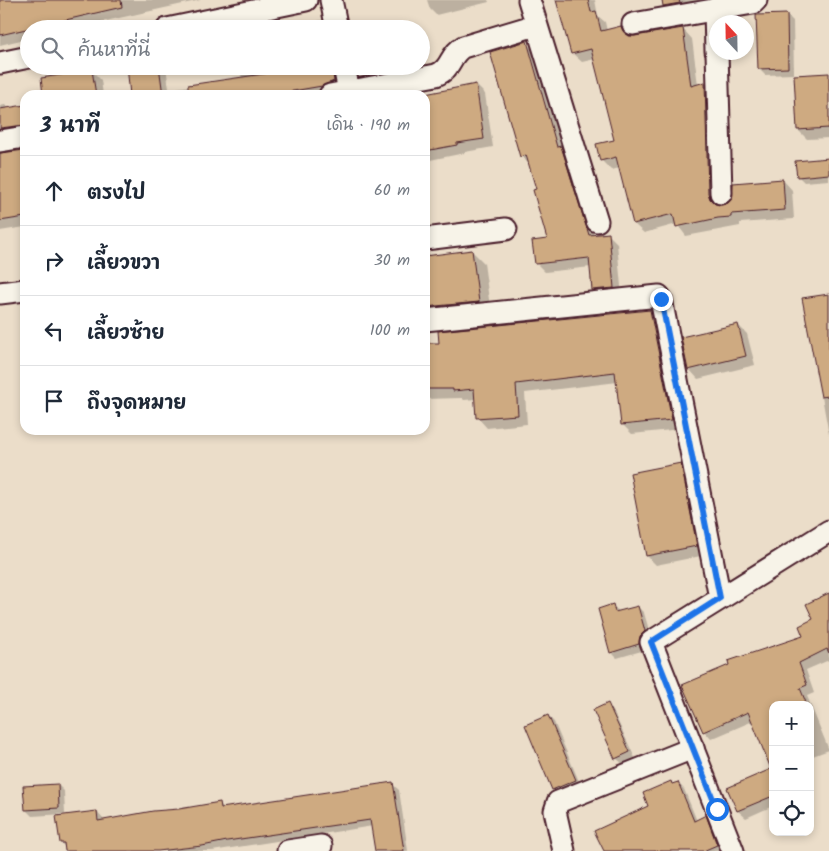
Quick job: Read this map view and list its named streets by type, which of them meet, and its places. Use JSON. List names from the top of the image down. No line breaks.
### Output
{"north":"top","page":{"search":"ค้นหาที่นี่","heading":["3 นาที","เดิน · 190 m"],"list":[["ตรงไป","60 m"],["เลี้ยวขวา","30 m"],["เลี้ยวซ้าย","100 m"],"ถึงจุดหมาย"],"map_buttons":["+","−"]}}
